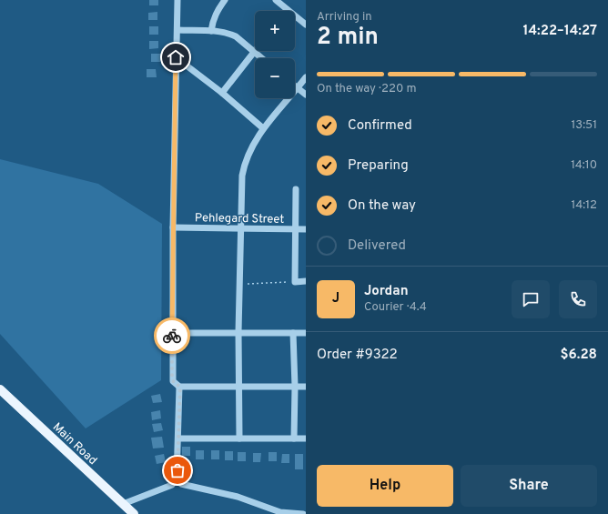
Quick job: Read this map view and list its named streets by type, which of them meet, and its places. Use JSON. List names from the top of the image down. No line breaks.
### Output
{"streets":{"main road":["Main Road"],"street":["Pehlegard Street"]},"page":{"heading":["2 min","Arriving in","14:22–14:27"],"panel":["Jordan","Courier · 4.4","Order #9322","$6.28"],"map_buttons":["+","−"],"bar":"On the way · 220 m","list":[["Confirmed","13:51"],["Preparing","14:10"],["On the way","14:12"],"Delivered"],"round":"J","buttons":["Help","Share"]}}
